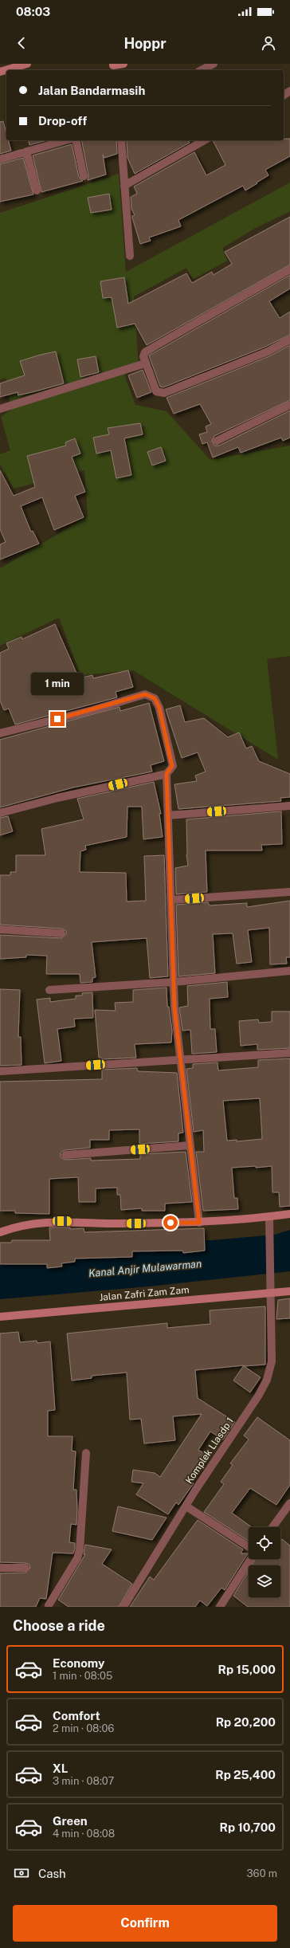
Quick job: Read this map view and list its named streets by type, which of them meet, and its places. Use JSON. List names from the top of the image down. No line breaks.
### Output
{"streets":{"street":["Jalan Zafri Zam Zam","Komplek Llasdp 1"]},"crossings":[["Jalan Zafri Zam Zam","Komplek Llasdp 1"]],"water":["Kanal Anjir Mulawarman"],"page":{"status":"08:03","header":"Hoppr","banner":["Jalan Bandarmasih","Drop-off"],"bubble":"1 min","heading":"Choose a ride","list":[{"name":"Economy","note":"1 min · 08:05","value":"Rp 15,000"},{"name":"Comfort","note":"2 min · 08:06","value":"Rp 20,200"},{"name":"XL","note":"3 min · 08:07","value":"Rp 25,400"},{"name":"Green","note":"4 min · 08:08","value":"Rp 10,700"}],"pay":["Cash","360 m"],"buttons":"Confirm"}}
